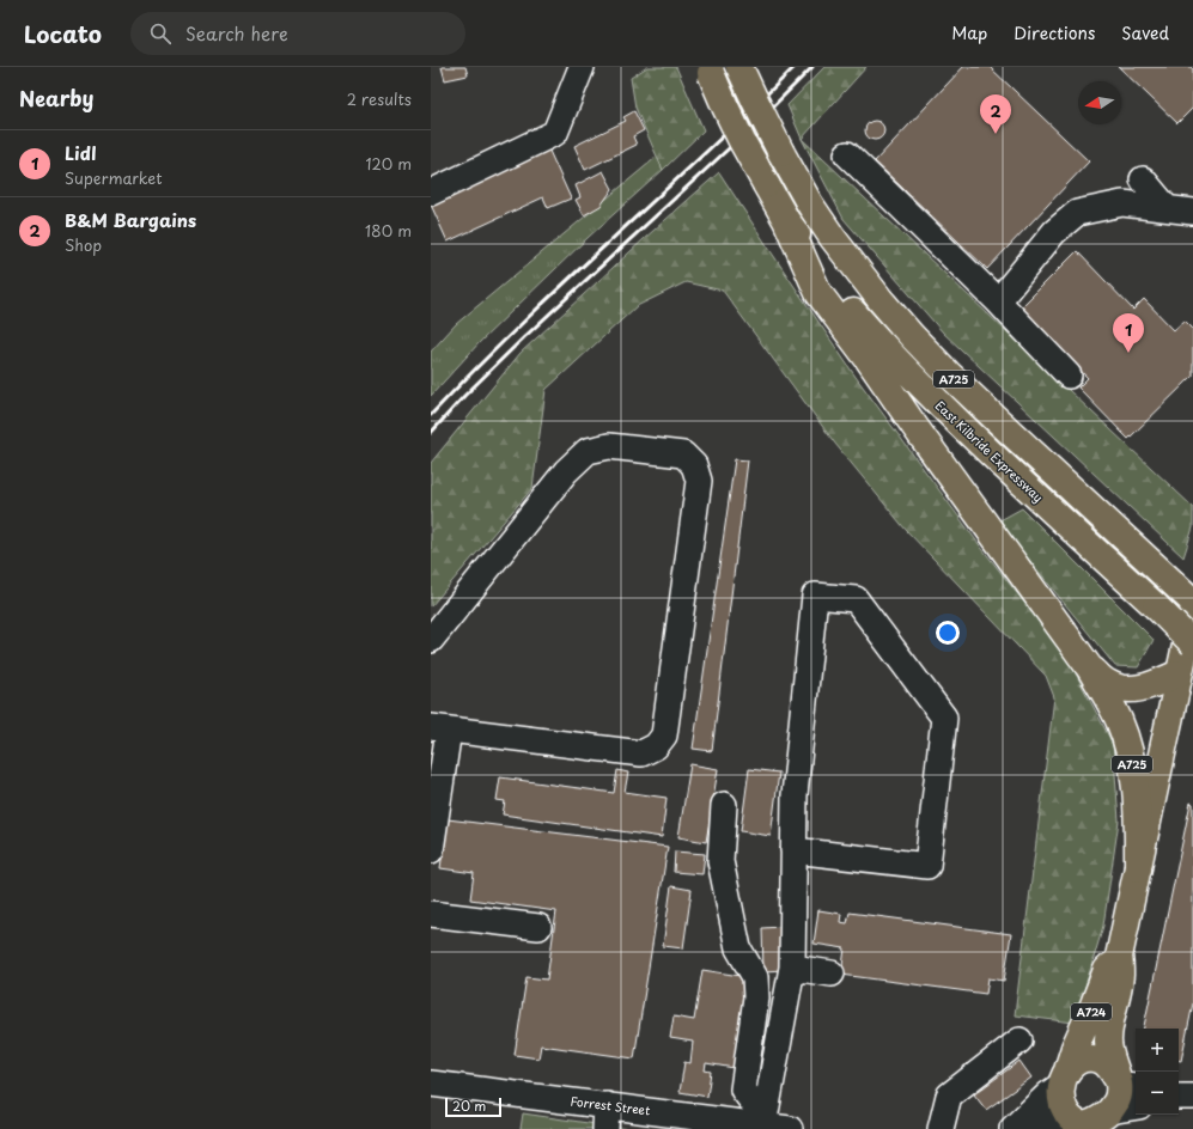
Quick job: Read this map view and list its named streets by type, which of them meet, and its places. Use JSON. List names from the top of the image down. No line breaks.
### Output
{"streets":{"main road":["A725","East Kilbride Expressway","A724"],"street":["Forrest Street"]},"crossings":[["A725","East Kilbride Expressway"],["A725","A724"]],"scale_bar":"20 m","north":"left","page":{"header":"Locato","search":"Search here","nav":["Map","Directions","Saved"],"heading":["Nearby","2 results"],"pins":["2","1"],"list":[{"mark":"1","name":"Lidl","note":"Supermarket","value":"120 m"},{"mark":"2","name":"B&M Bargains","note":"Shop","value":"180 m"}],"map_buttons":["+","−"],"scale":"20 m"}}
